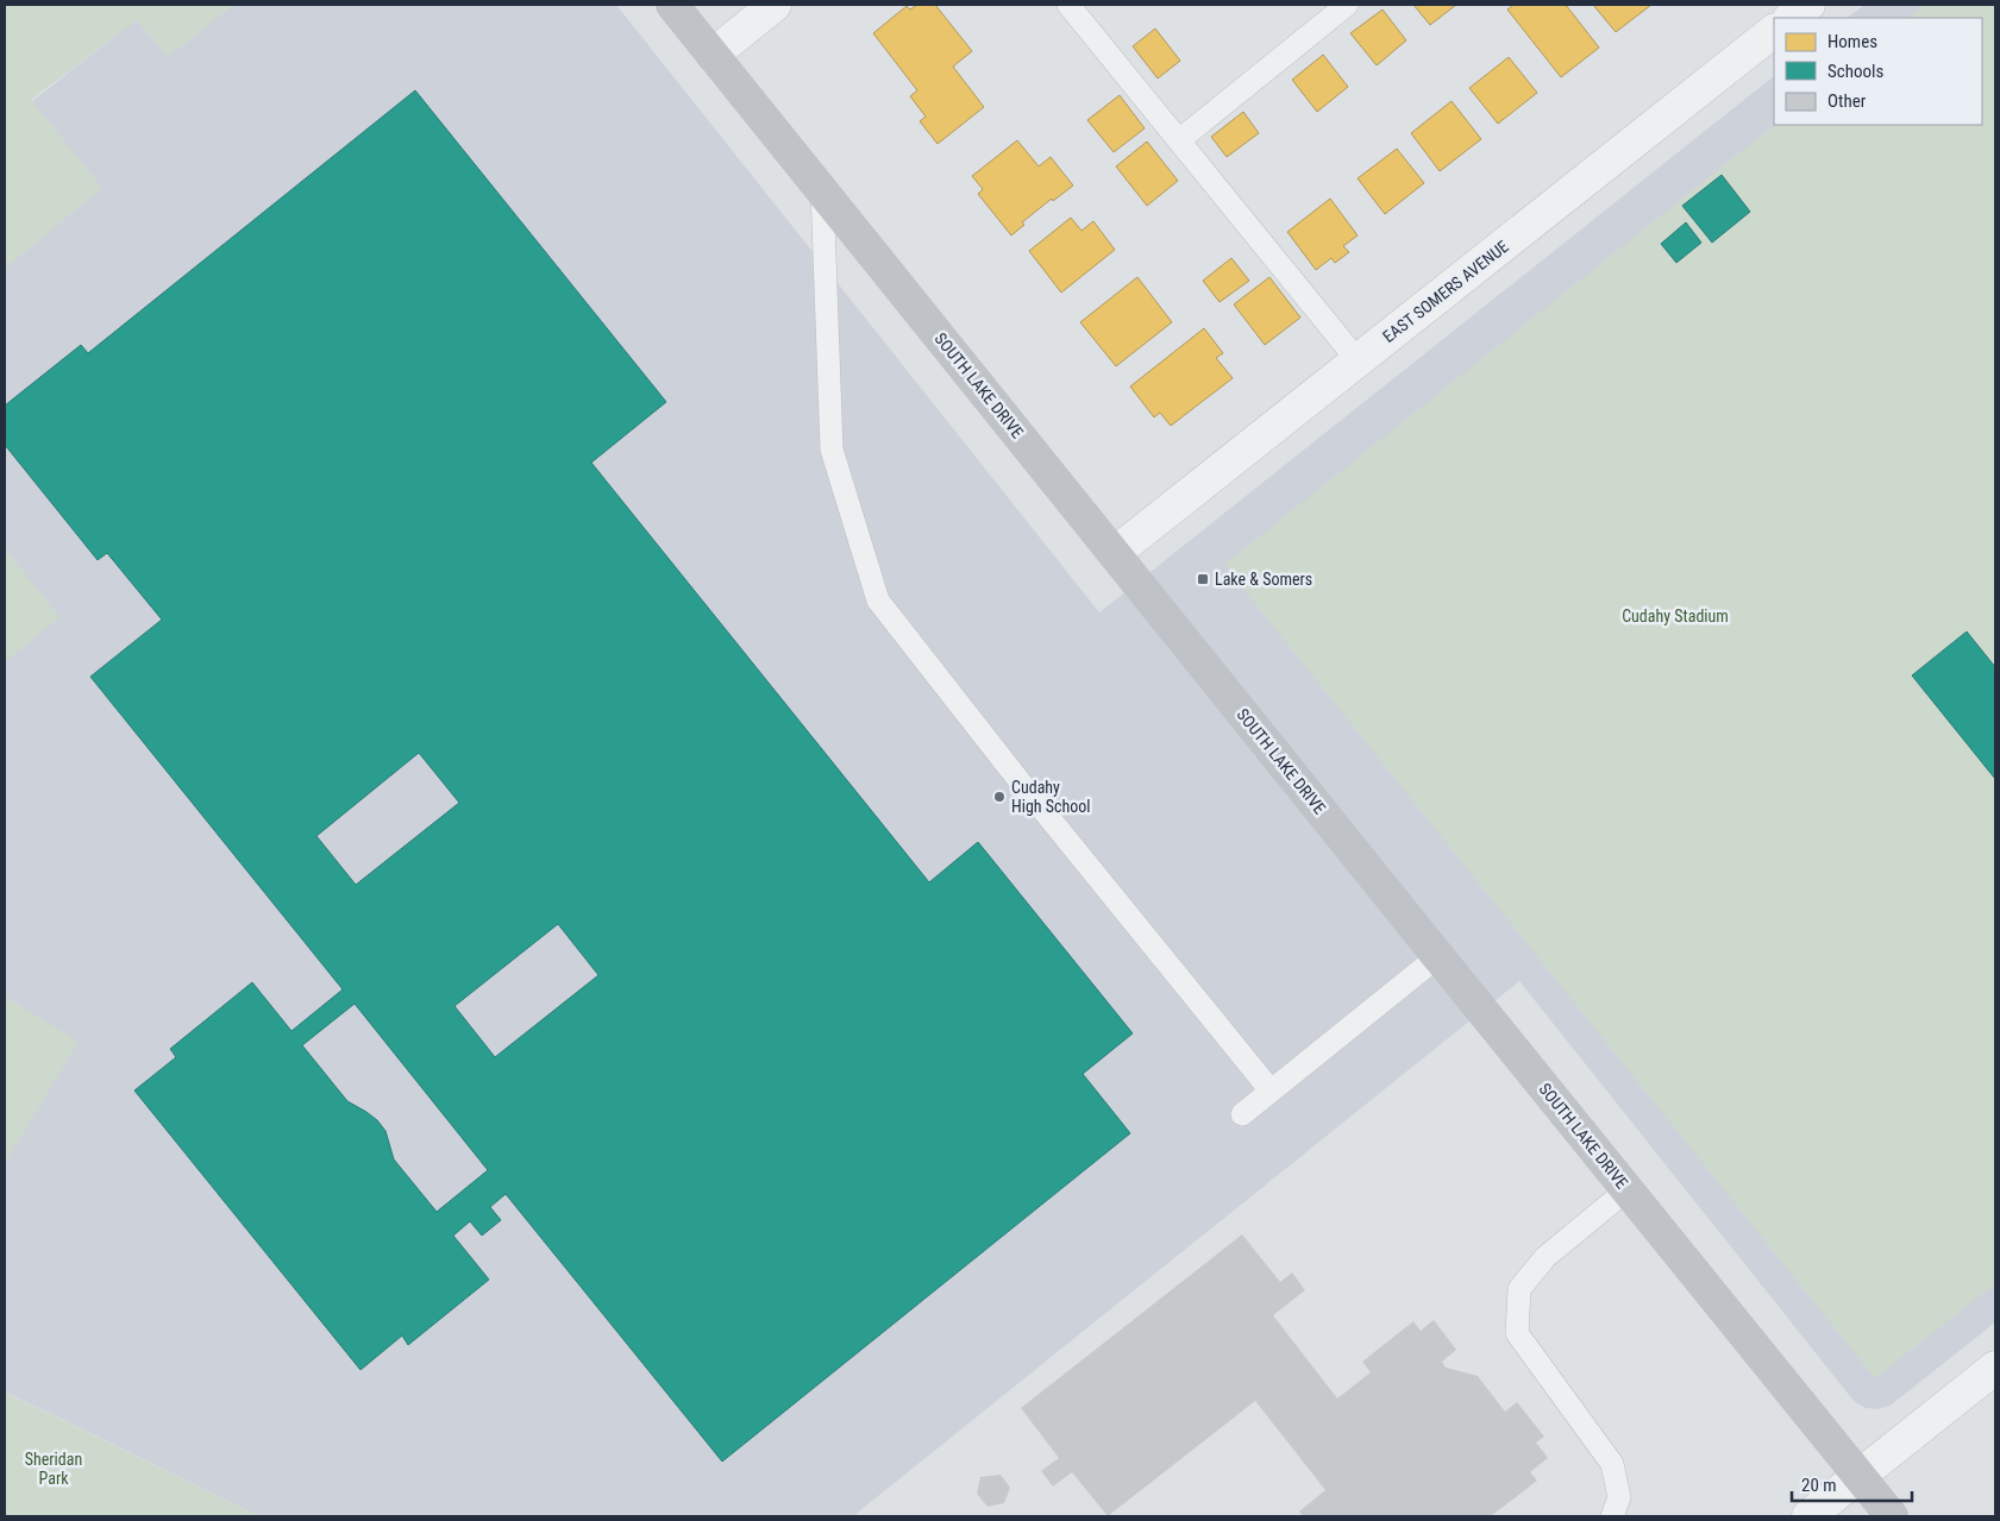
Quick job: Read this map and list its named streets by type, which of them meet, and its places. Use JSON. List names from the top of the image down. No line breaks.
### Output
{"streets":{"main road":["SOUTH LAKE DRIVE"],"street":["EAST SOMERS AVENUE"]},"crossings":[["EAST SOMERS AVENUE","SOUTH LAKE DRIVE"]],"parks":["Cudahy Stadium","Sheridan Park"],"places":{"transit":["Lake & Somers"],"other":["Cudahy High School"]},"legend":["Homes","Schools","Other"],"scale_bar":"20 m"}
